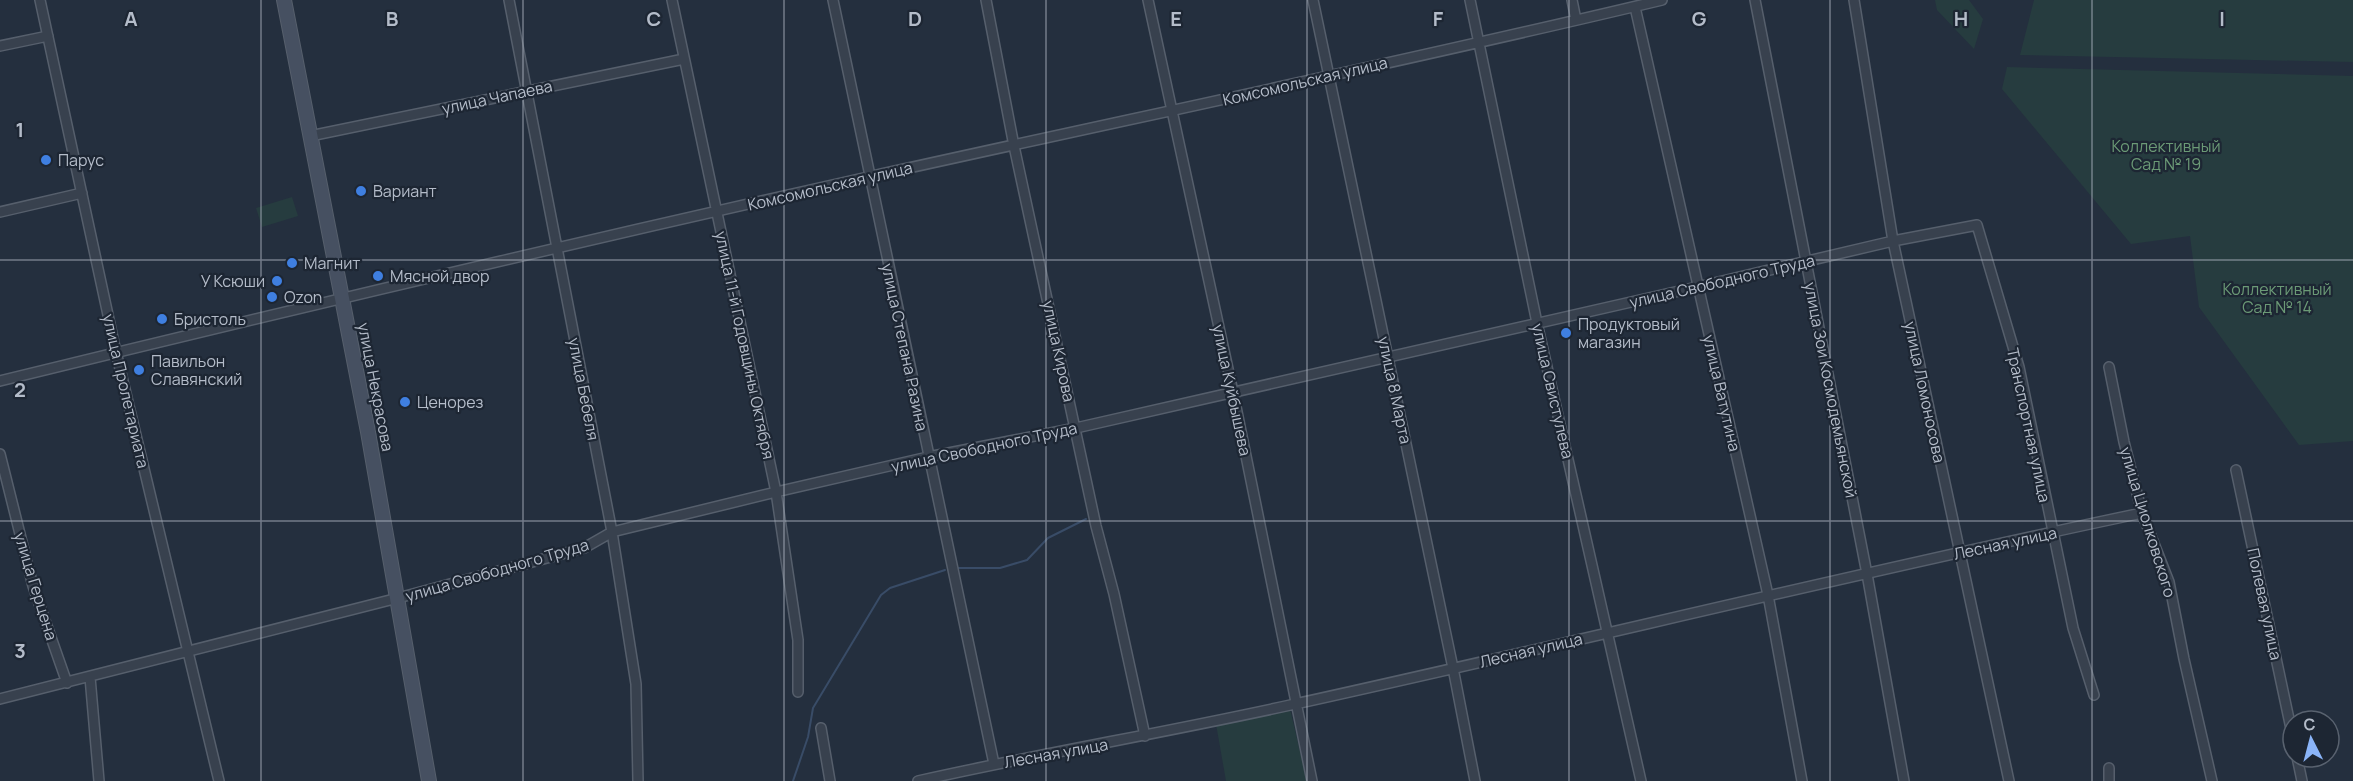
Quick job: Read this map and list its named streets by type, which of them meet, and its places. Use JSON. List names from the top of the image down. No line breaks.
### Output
{"streets":{"street":["Комсомольская улица","улица Чапаева","улица Свободного Труда","улица 11-й Годовщины Октября","улица Степана Разина","улица Кирова","улица Некрасова","улица Бебеля","улица Куйбышева","улица 8 Марта","улица Зои Космодемьянской","улица Пролетариата","улица Свистулева","улица Ломоносова","улица Ватутина","Транспортная улица","улица Циолковского","Лесная улица","улица Герцена","Полевая улица"]},"crossings":[["Комсомольская улица","улица 11-й Годовщины Октября"],["Комсомольская улица","улица Степана Разина"],["Комсомольская улица","улица Кирова"],["Комсомольская улица","улица Некрасова"],["Комсомольская улица","улица Бебеля"],["Комсомольская улица","улица Куйбышева"],["Комсомольская улица","улица 8 Марта"],["Комсомольская улица","улица Пролетариата"],["Комсомольская улица","улица Свистулева"],["Комсомольская улица","улица Ватутина"],["улица Чапаева","улица 11-й Годовщины Октября"],["улица Чапаева","улица Некрасова"],["улица Чапаева","улица Бебеля"],["улица Свободного Труда","улица 11-й Годовщины Октября"],["улица Свободного Труда","улица Степана Разина"],["улица Свободного Труда","улица Кирова"],["улица Свободного Труда","улица Некрасова"],["улица Свободного Труда","улица Бебеля"],["улица Свободного Труда","улица Куйбышева"],["улица Свободного Труда","улица 8 Марта"],["улица Свободного Труда","улица Зои Космодемьянской"],["улица Свободного Труда","улица Пролетариата"],["улица Свободного Труда","улица Свистулева"],["улица Свободного Труда","улица Ломоносова"],["улица Свободного Труда","улица Ватутина"],["улица Свободного Труда","Транспортная улица"],["улица Свободного Труда","улица Герцена"],["улица Степана Разина","Лесная улица"],["улица Кирова","Лесная улица"],["улица Куйбышева","Лесная улица"],["улица 8 Марта","Лесная улица"],["улица Зои Космодемьянской","Лесная улица"],["улица Свистулева","Лесная улица"],["улица Ломоносова","Лесная улица"],["улица Ватутина","Лесная улица"],["Транспортная улица","Лесная улица"],["улица Циолковского","Лесная улица"]],"parks":["Коллективный Сад № 19","Коллективный Сад № 14"],"places":["Парус","Вариант","Магнит","Мясной двор","У Ксюши","Ozon","Бристоль","Продуктовый магазин","Павильон Славянский","Ценорез"],"north":"top","grid":{"columns":["A","B","C","D","E","F","G","H","I"],"rows":["1","2","3"]}}
